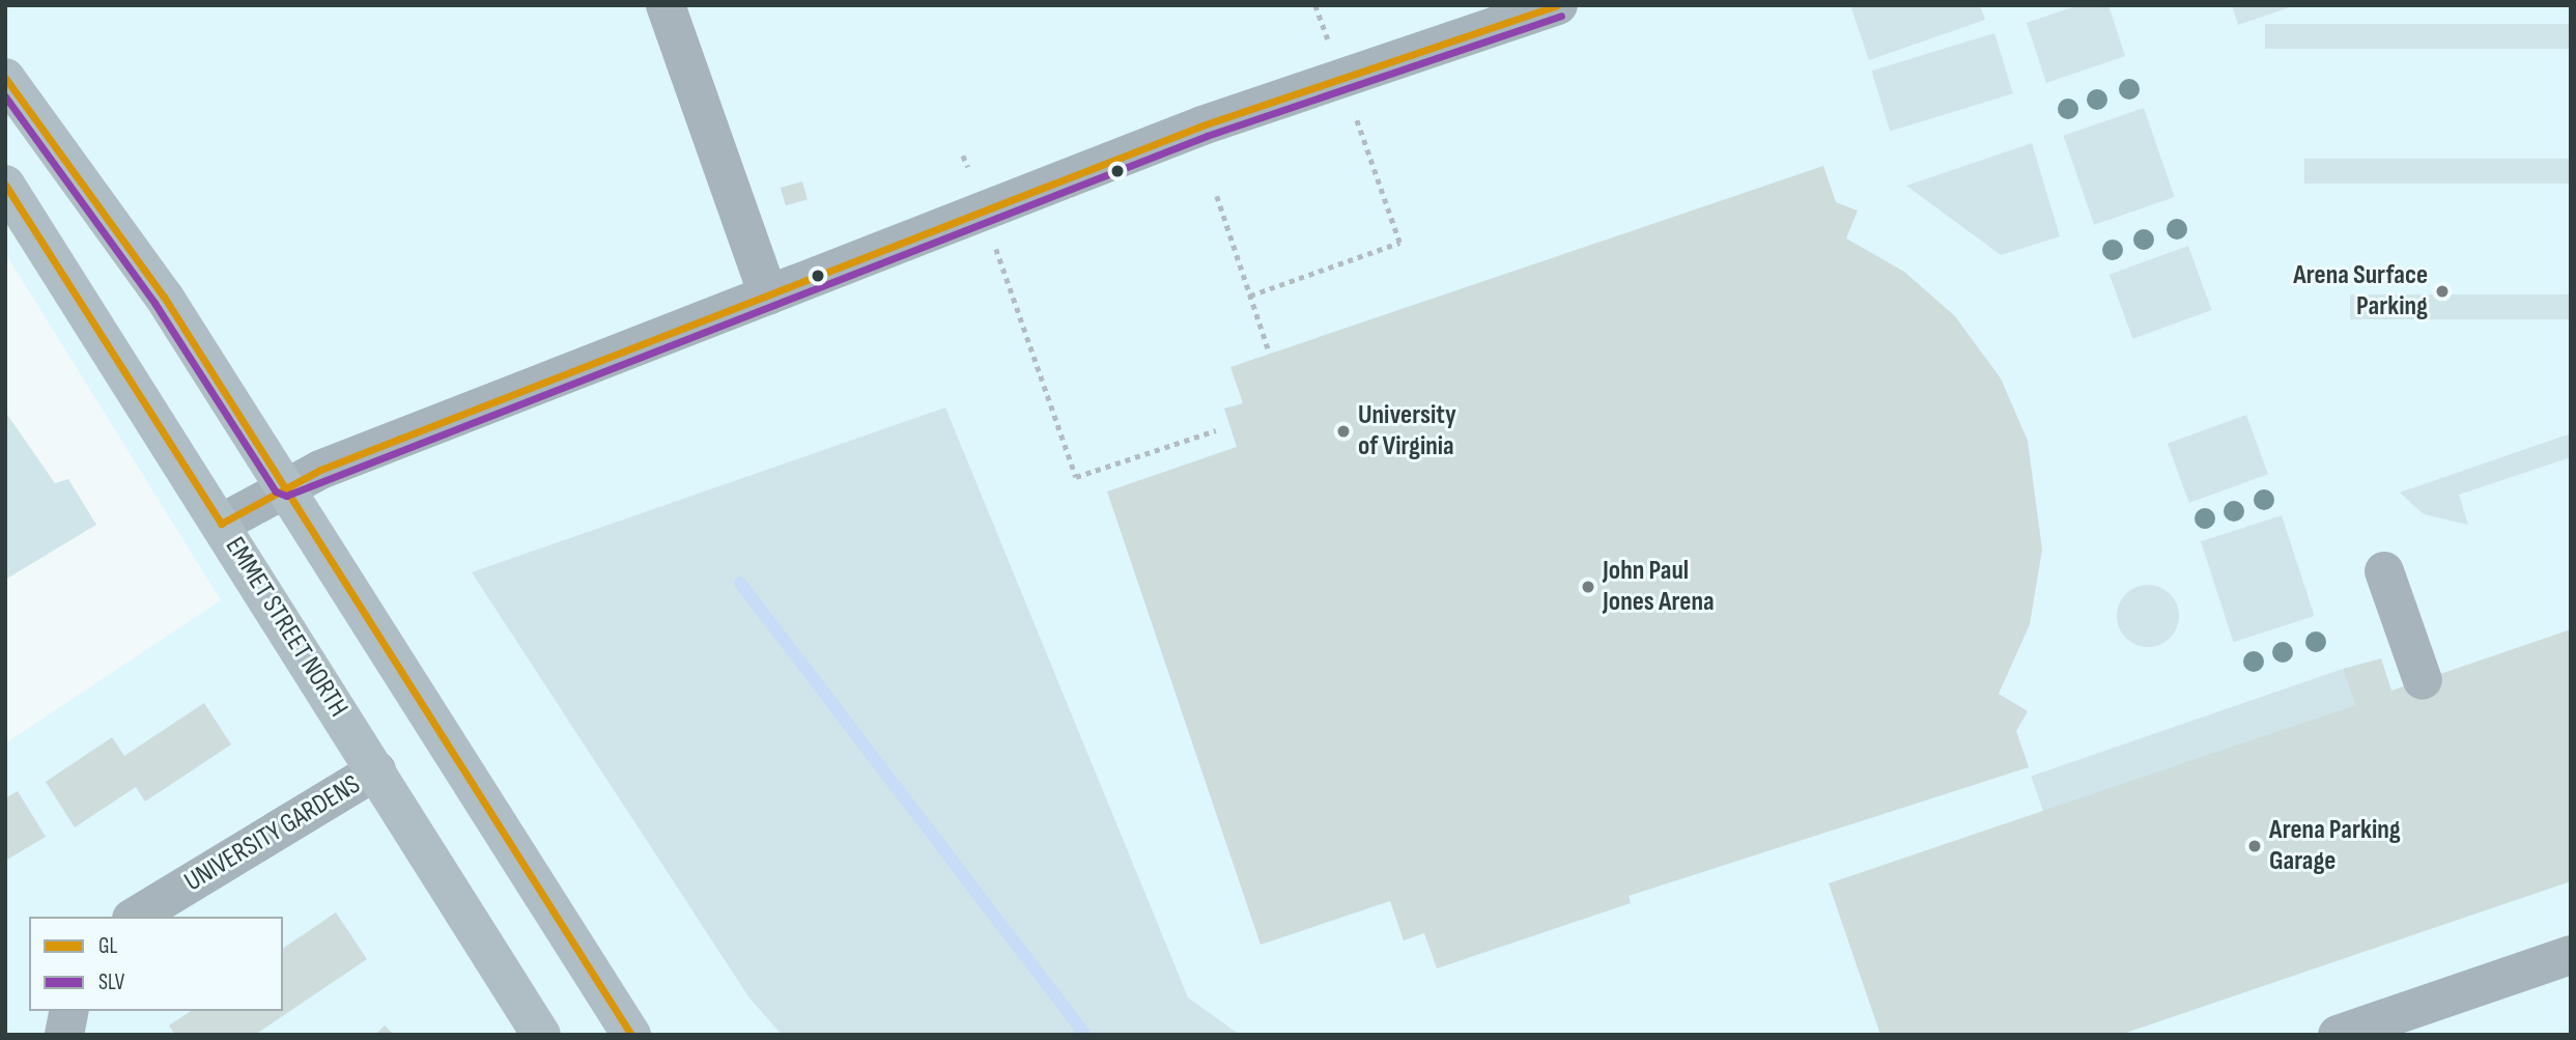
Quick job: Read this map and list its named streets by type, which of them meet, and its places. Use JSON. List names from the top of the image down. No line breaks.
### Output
{"streets":{"main road":["EMMET STREET NORTH"],"street":["UNIVERSITY GARDENS"]},"crossings":[["EMMET STREET NORTH","UNIVERSITY GARDENS"]],"places":["Arena Surface Parking","University of Virginia","John Paul Jones Arena","Arena Parking Garage"],"lines":["transit line GL","transit line SLV"],"legend":["GL","SLV"]}
